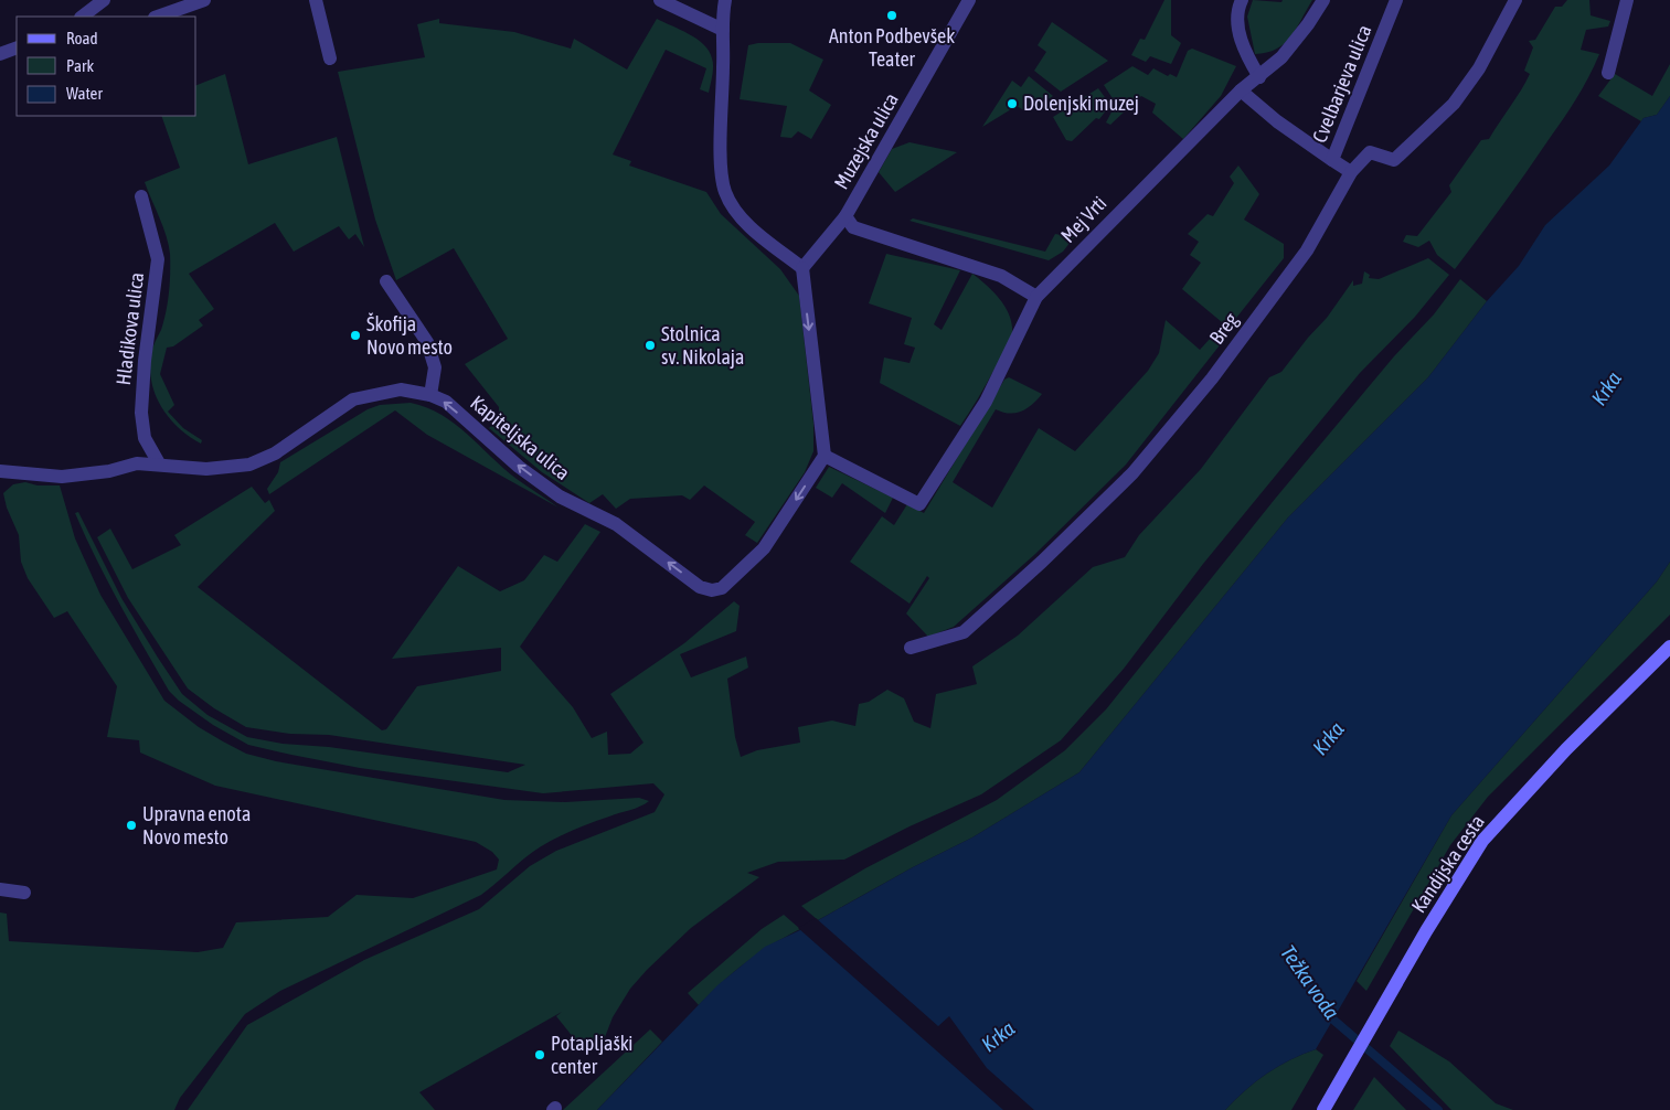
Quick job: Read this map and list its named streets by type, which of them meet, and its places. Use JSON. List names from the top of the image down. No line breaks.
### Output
{"streets":{"main road":["Kandijska cesta"],"street":["Cvelbarjeva ulica","Muzejska ulica","Mej Vrti","Hladikova ulica","Breg","Kapiteljska ulica"]},"crossings":[["Cvelbarjeva ulica","Breg"],["Muzejska ulica","Mej Vrti"],["Mej Vrti","Kapiteljska ulica"],["Hladikova ulica","Kapiteljska ulica"]],"water":["Krka","Težka voda"],"places":["Anton Podbevšek Teater","Dolenjski muzej","Škofija Novo mesto","Stolnica sv. Nikolaja","Upravna enota Novo mesto","Potapljaški center"],"legend":["Road","Park","Water"]}
